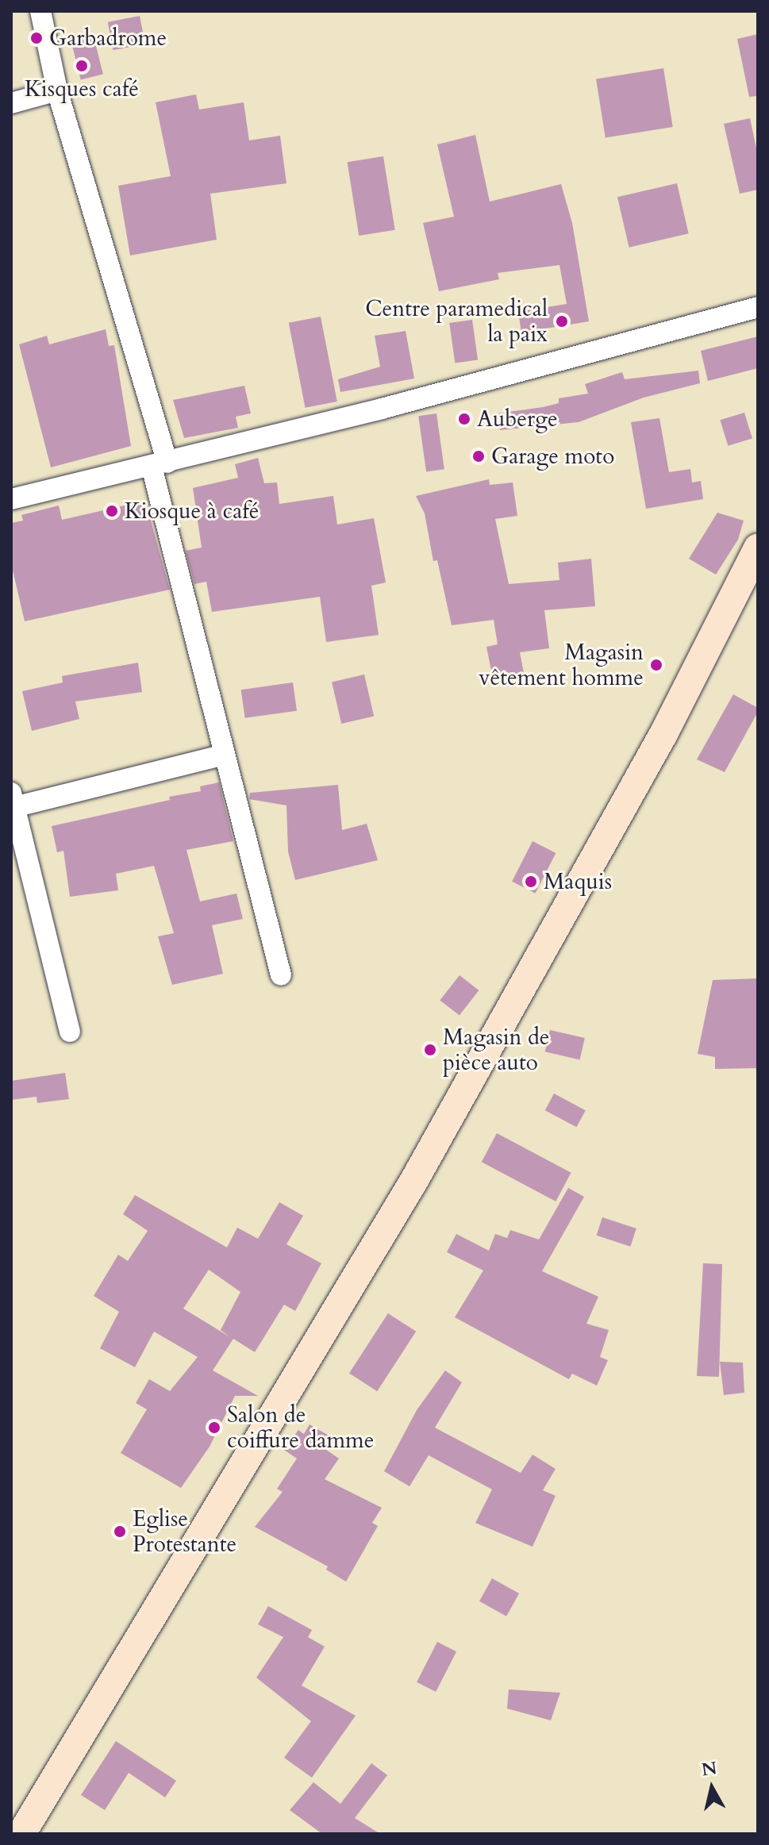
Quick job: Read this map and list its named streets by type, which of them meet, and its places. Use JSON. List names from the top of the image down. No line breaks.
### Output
{"places":["Garbadrome","Kisques café","Centre paramedical la paix","Auberge","Garage moto","Kiosque à café","Magasin vêtement homme","Maquis","Magasin de pièce auto","Salon de coiffure damme","Eglise Protestante"],"north":"top"}
